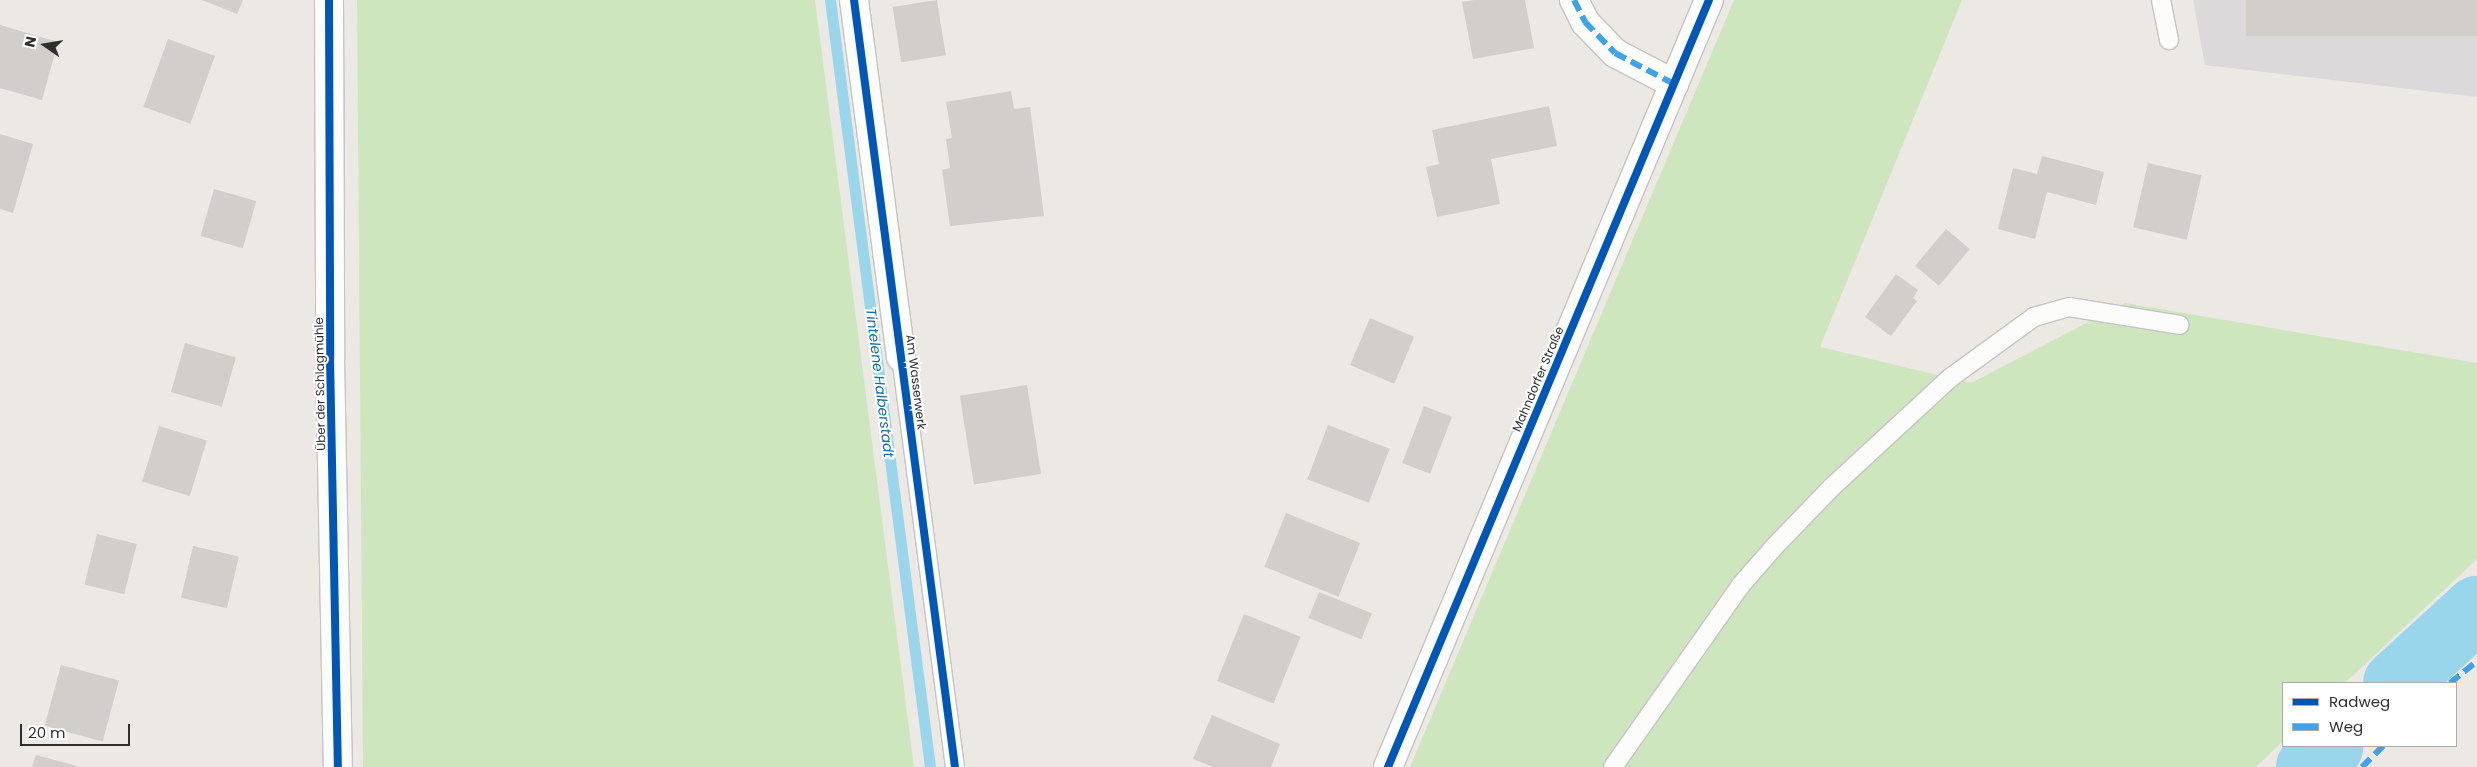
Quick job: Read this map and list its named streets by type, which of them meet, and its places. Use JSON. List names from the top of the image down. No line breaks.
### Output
{"streets":{"street":["Mahndorfer Straße","Am Wasserwerk","Über der Schlagmühle"]},"water":["Tintelene Halberstadt"],"legend":["Radweg","Weg"],"scale_bar":"20 m","north":"left"}
